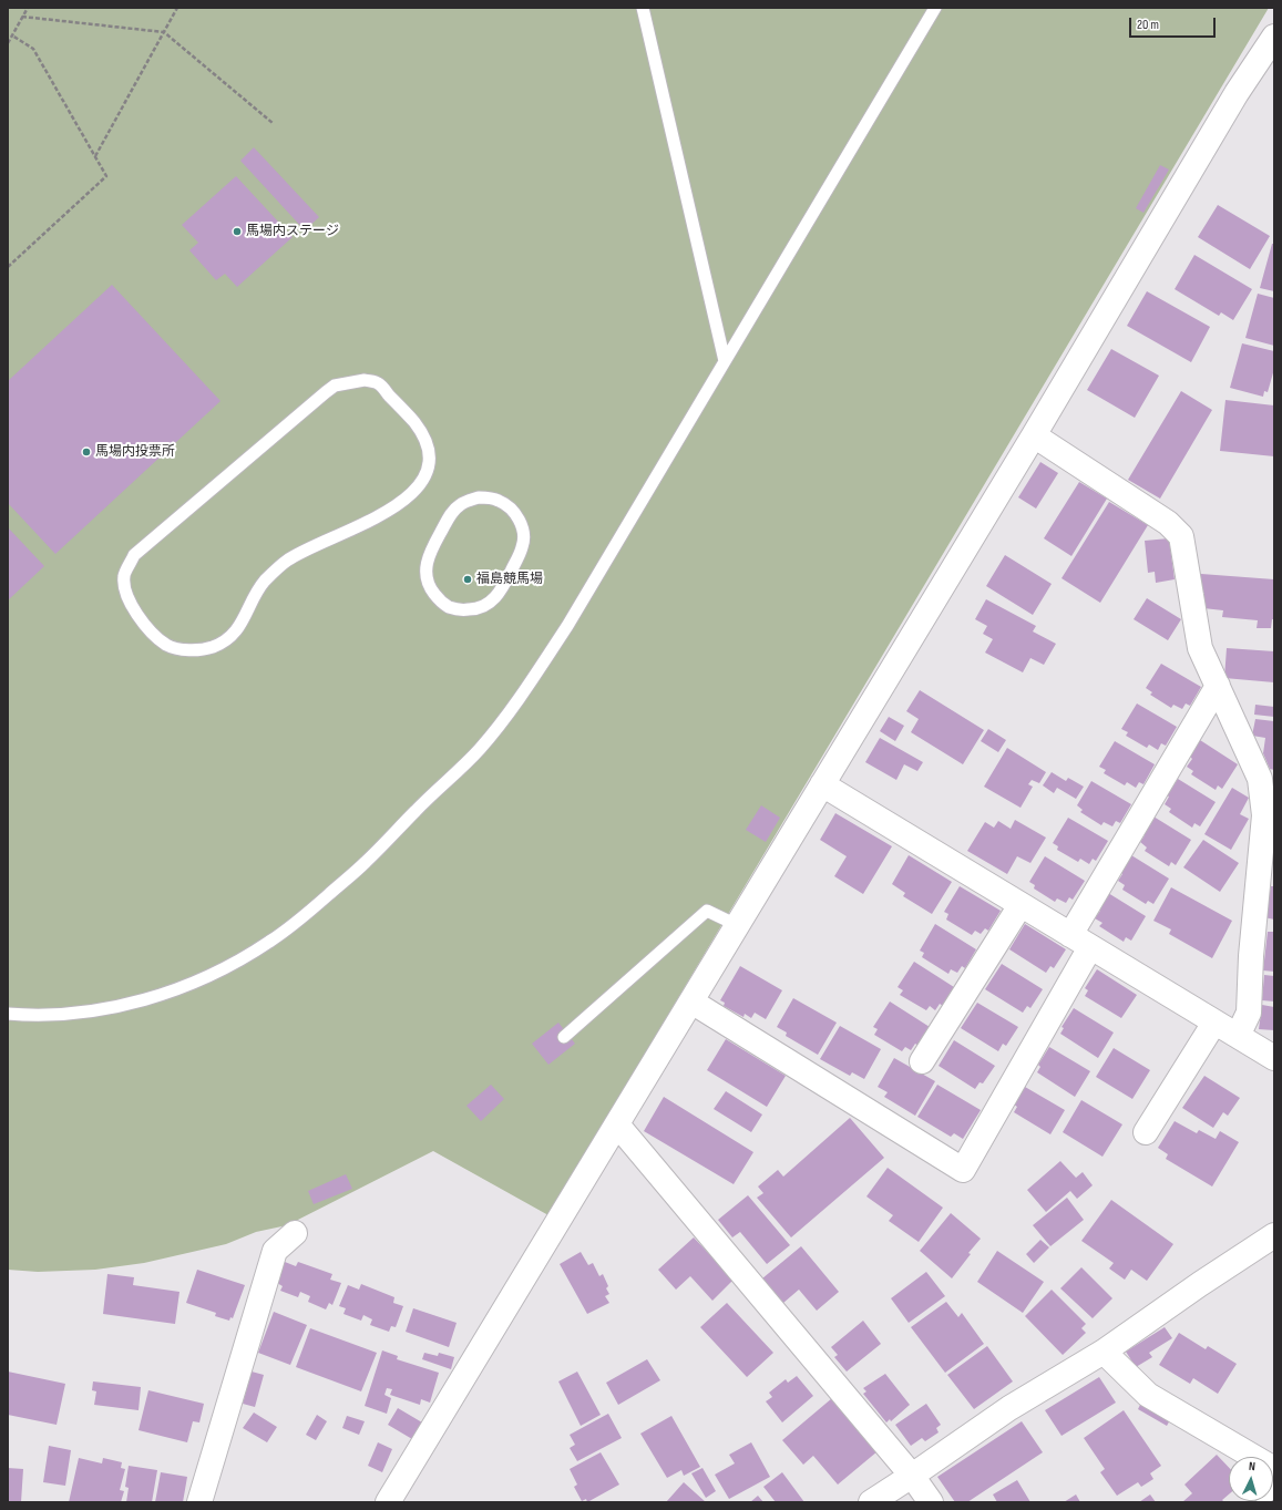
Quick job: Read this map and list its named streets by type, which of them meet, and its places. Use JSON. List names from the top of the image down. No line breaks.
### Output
{"places":["馬場内ステージ","馬場内投票所","福島競馬場"],"scale_bar":"20 m","north":"top"}
